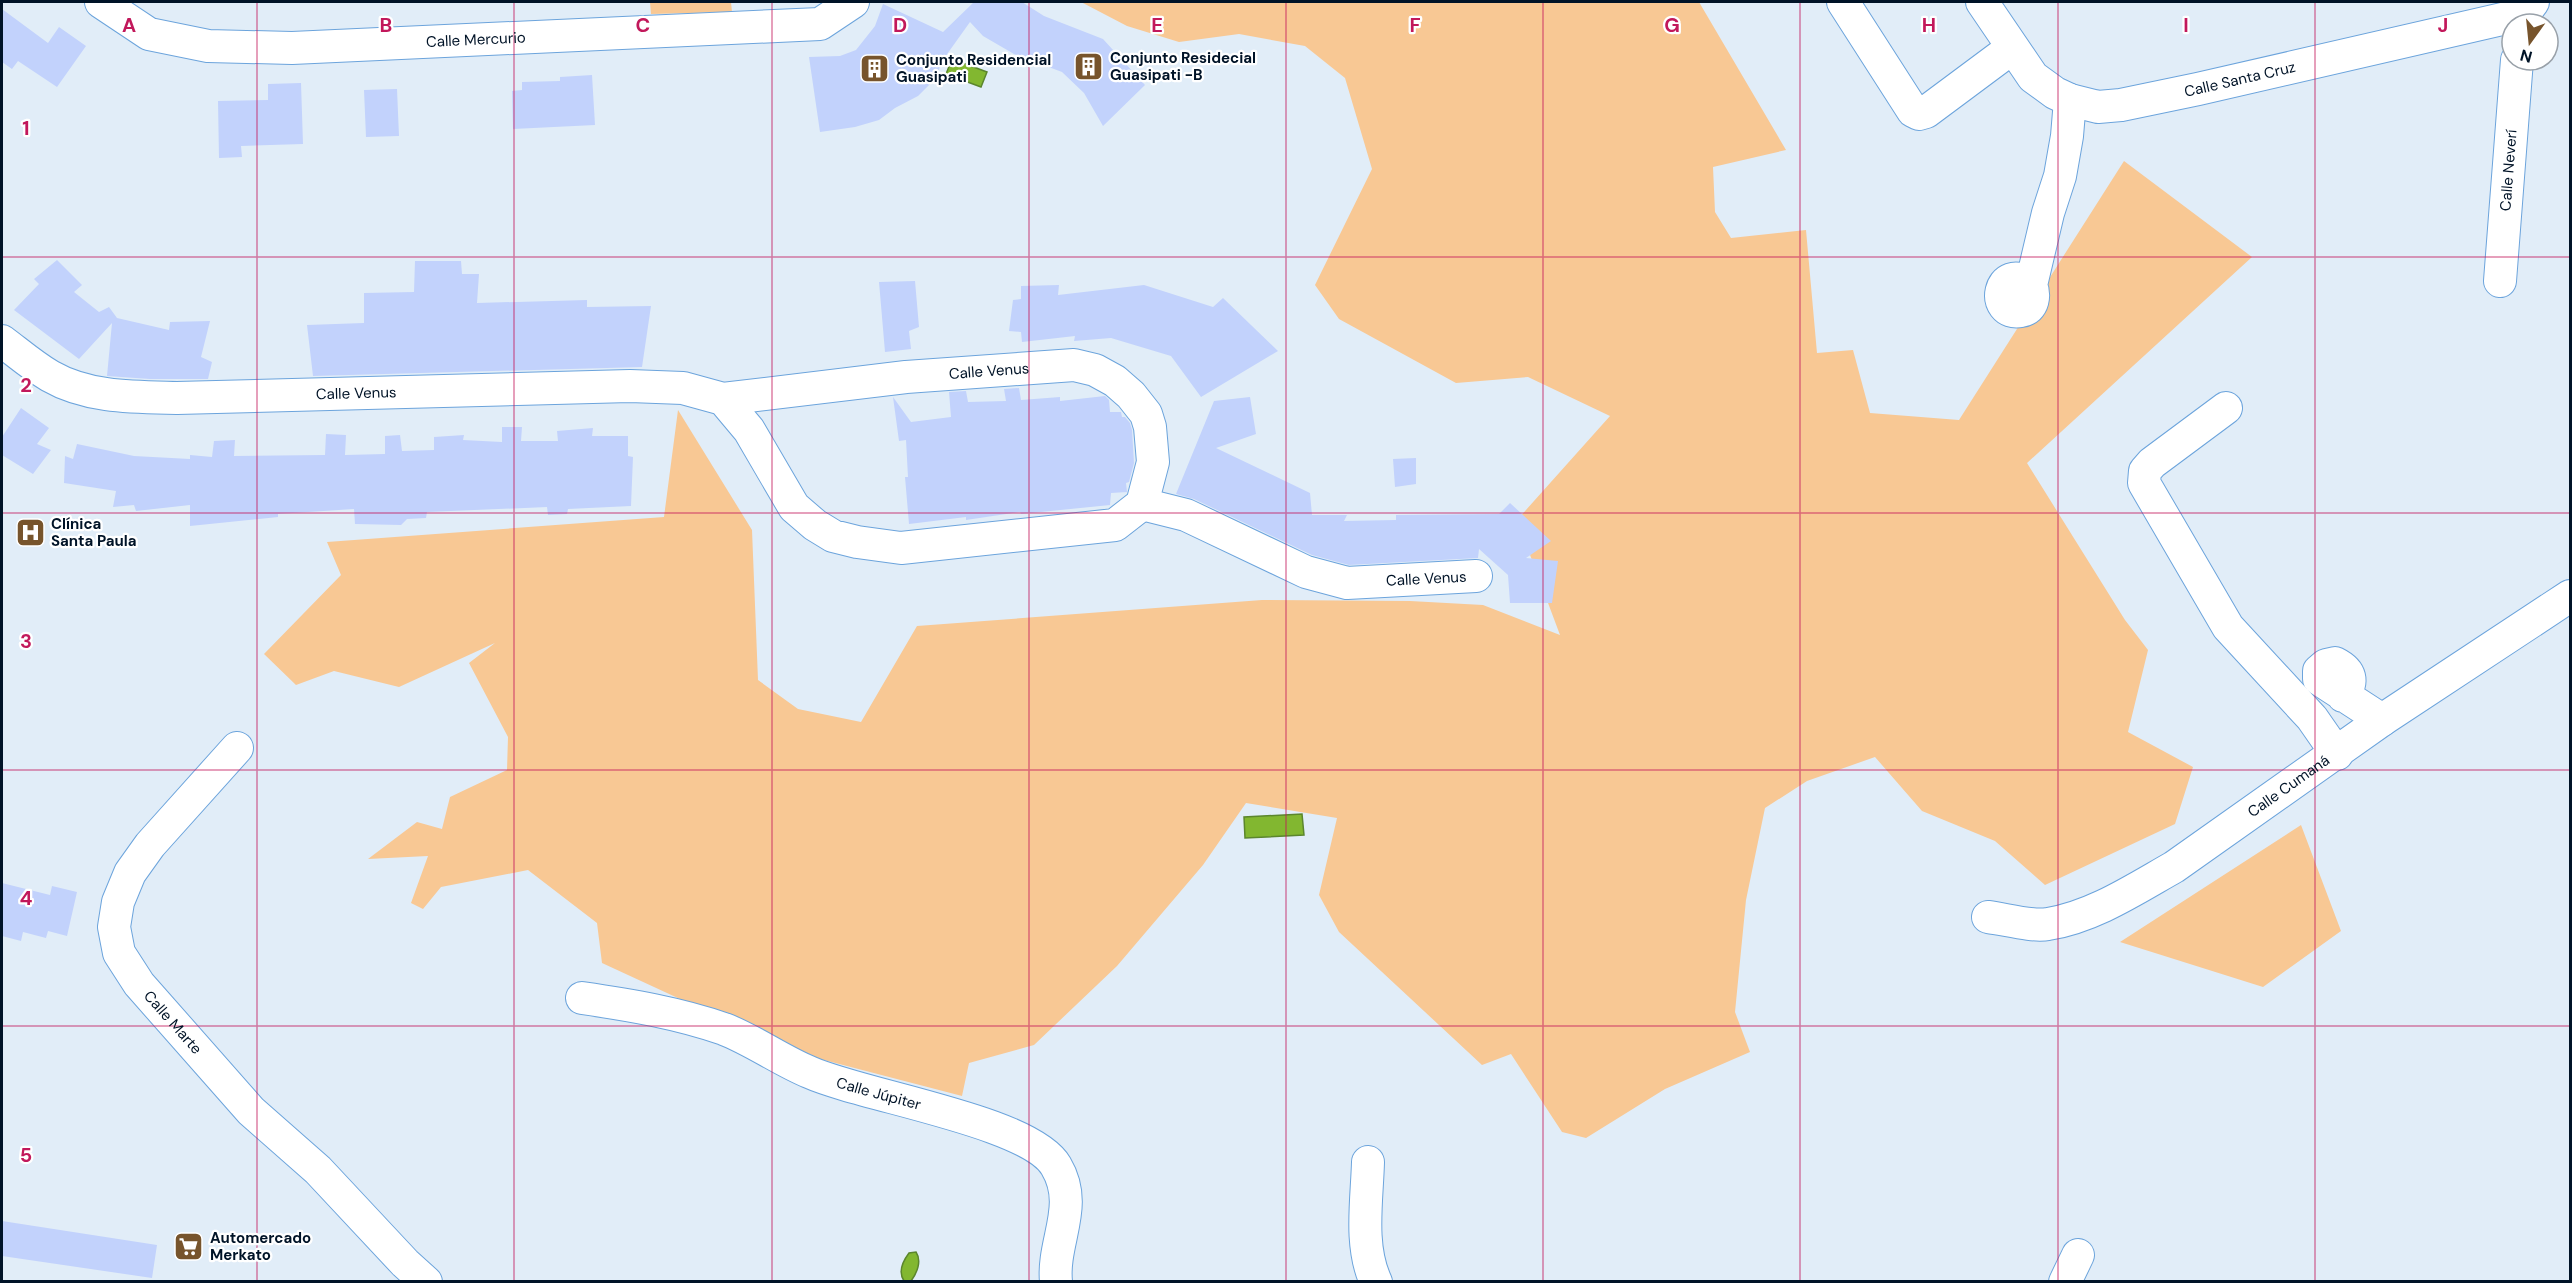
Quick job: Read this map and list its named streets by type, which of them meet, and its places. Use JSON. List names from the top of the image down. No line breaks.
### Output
{"streets":{"street":["Calle Mercurio","Calle Santa Cruz","Calle Neverí","Calle Venus","Calle Cumaná","Calle Marte","Calle Júpiter"]},"places":{"building":["Conjunto Residecial Guasipati -B","Conjunto Residencial Guasipati"],"hospital":["Clínica Santa Paula"],"supermarket":["Automercado Merkato"]},"north":"bottom","grid":{"columns":["A","B","C","D","E","F","G","H","I","J"],"rows":["1","2","3","4","5"]}}
